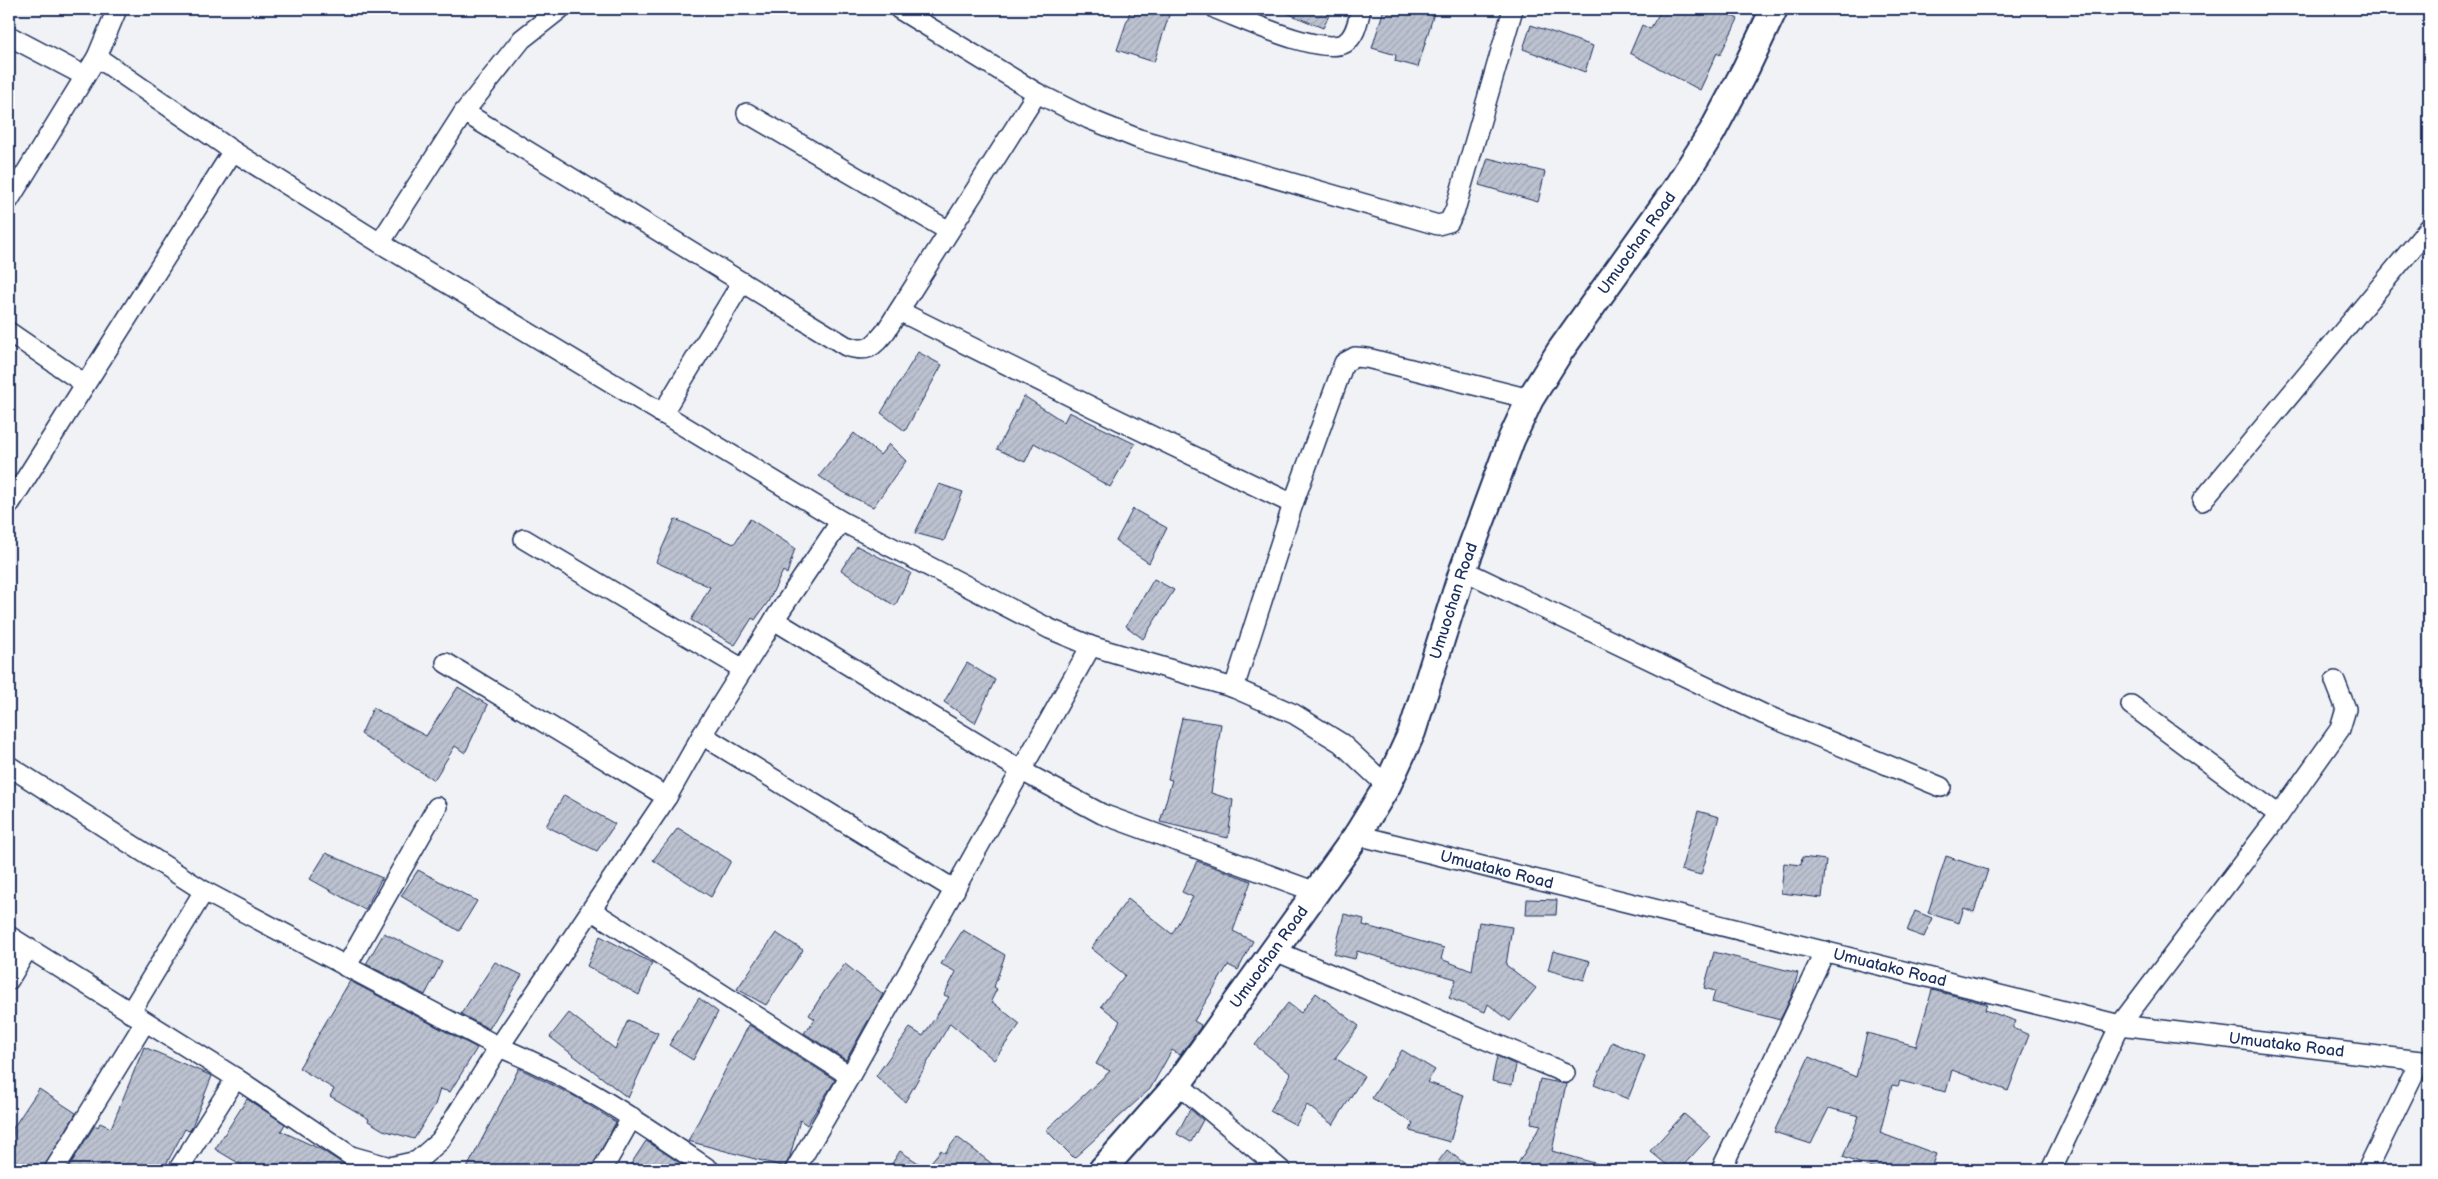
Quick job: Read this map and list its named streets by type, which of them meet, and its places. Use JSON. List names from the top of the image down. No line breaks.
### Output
{"streets":{"street":["Umuochan Road","Umuatako Road"]},"crossings":[["Umuochan Road","Umuatako Road"]]}
